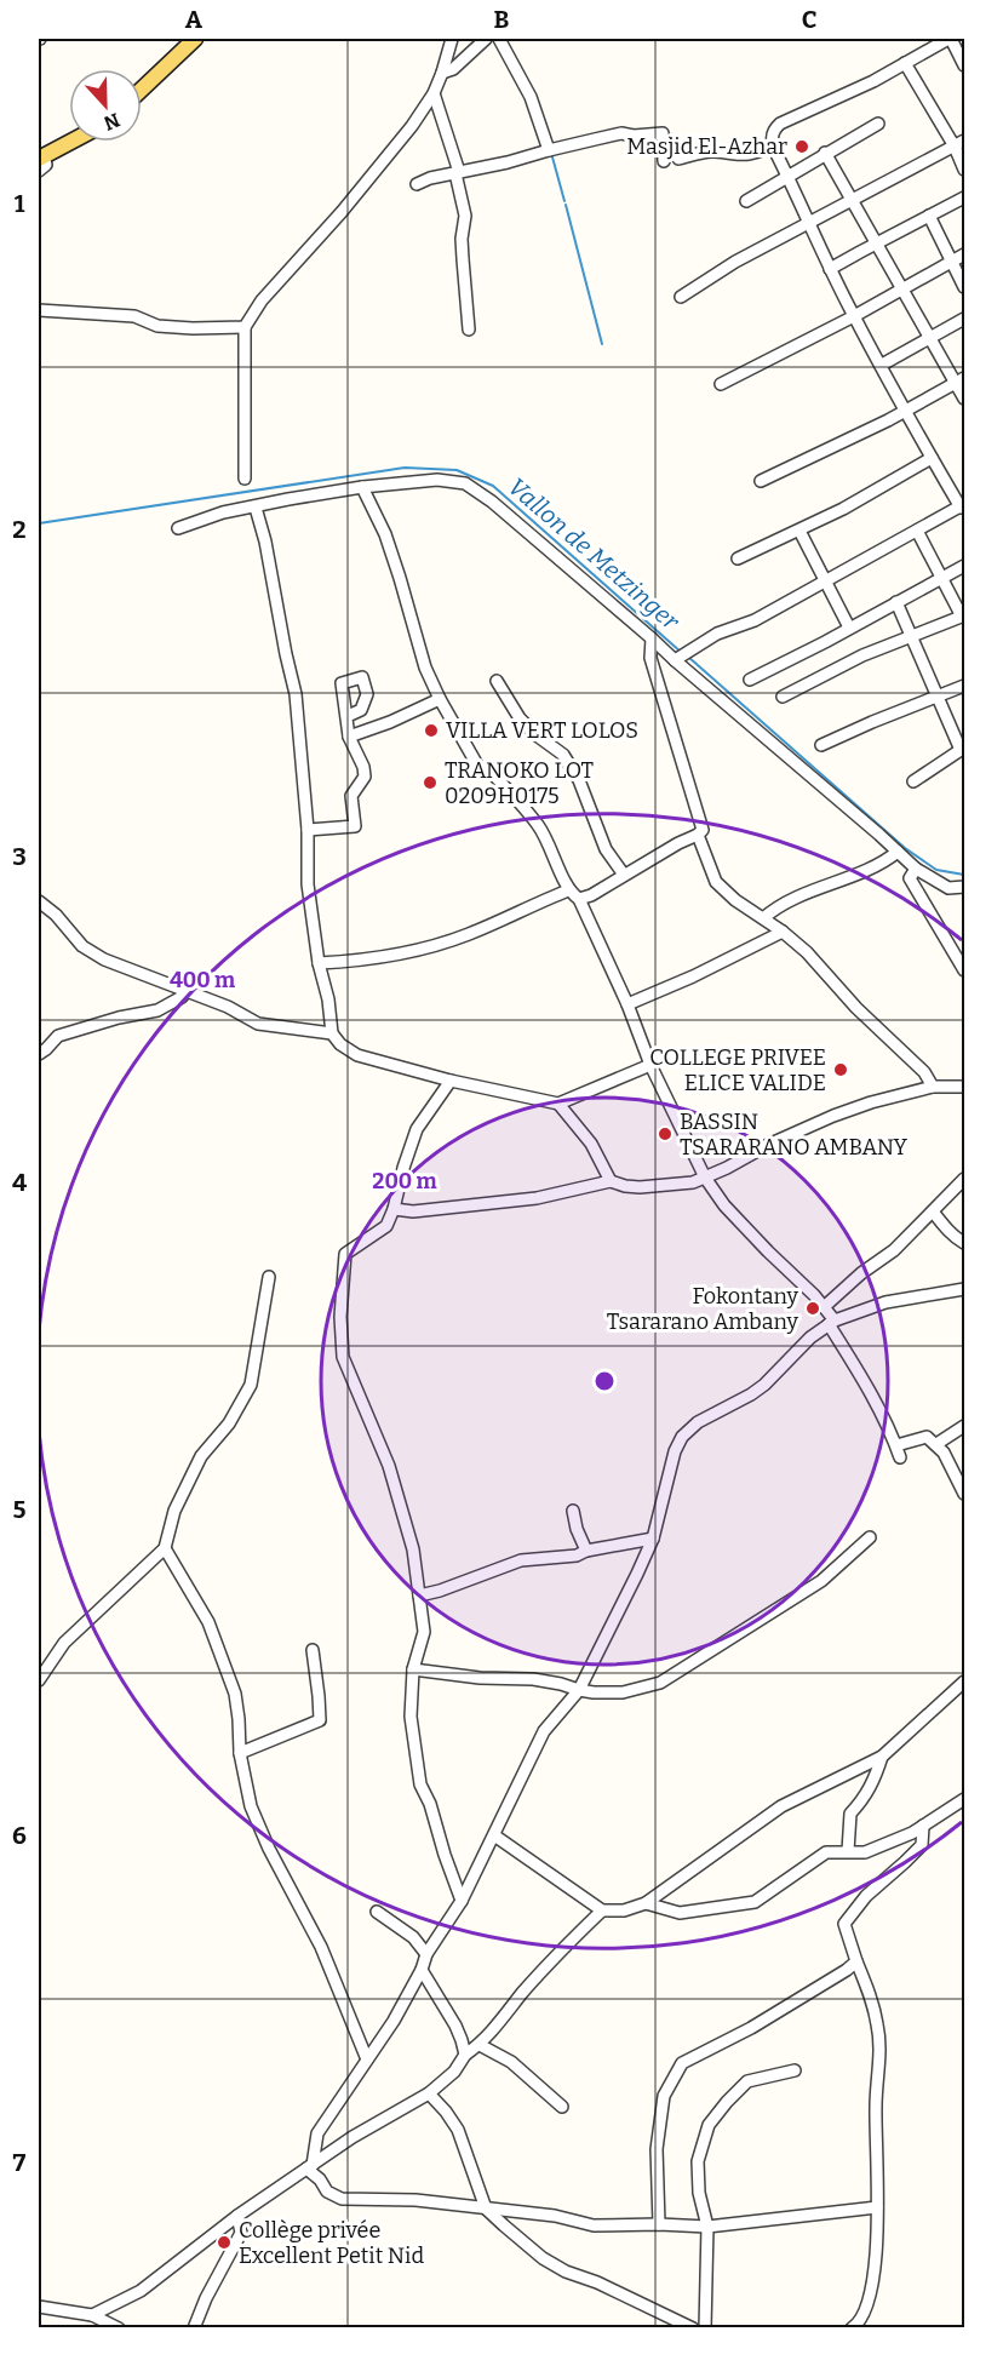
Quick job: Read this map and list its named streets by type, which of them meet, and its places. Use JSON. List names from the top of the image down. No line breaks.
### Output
{"water":["Vallon de Metzinger"],"places":["Masjid El-Azhar","VILLA VERT LOLOS","TRANOKO LOT 0209H0175","COLLEGE PRIVEE ELICE VALIDE","BASSIN TSARARANO AMBANY","Fokontany Tsararano Ambany","Collège privée Excellent Petit Nid"],"north":"bottom","grid":{"columns":["A","B","C"],"rows":["1","2","3","4","5","6","7"]},"rings":["400 m","200 m"]}
